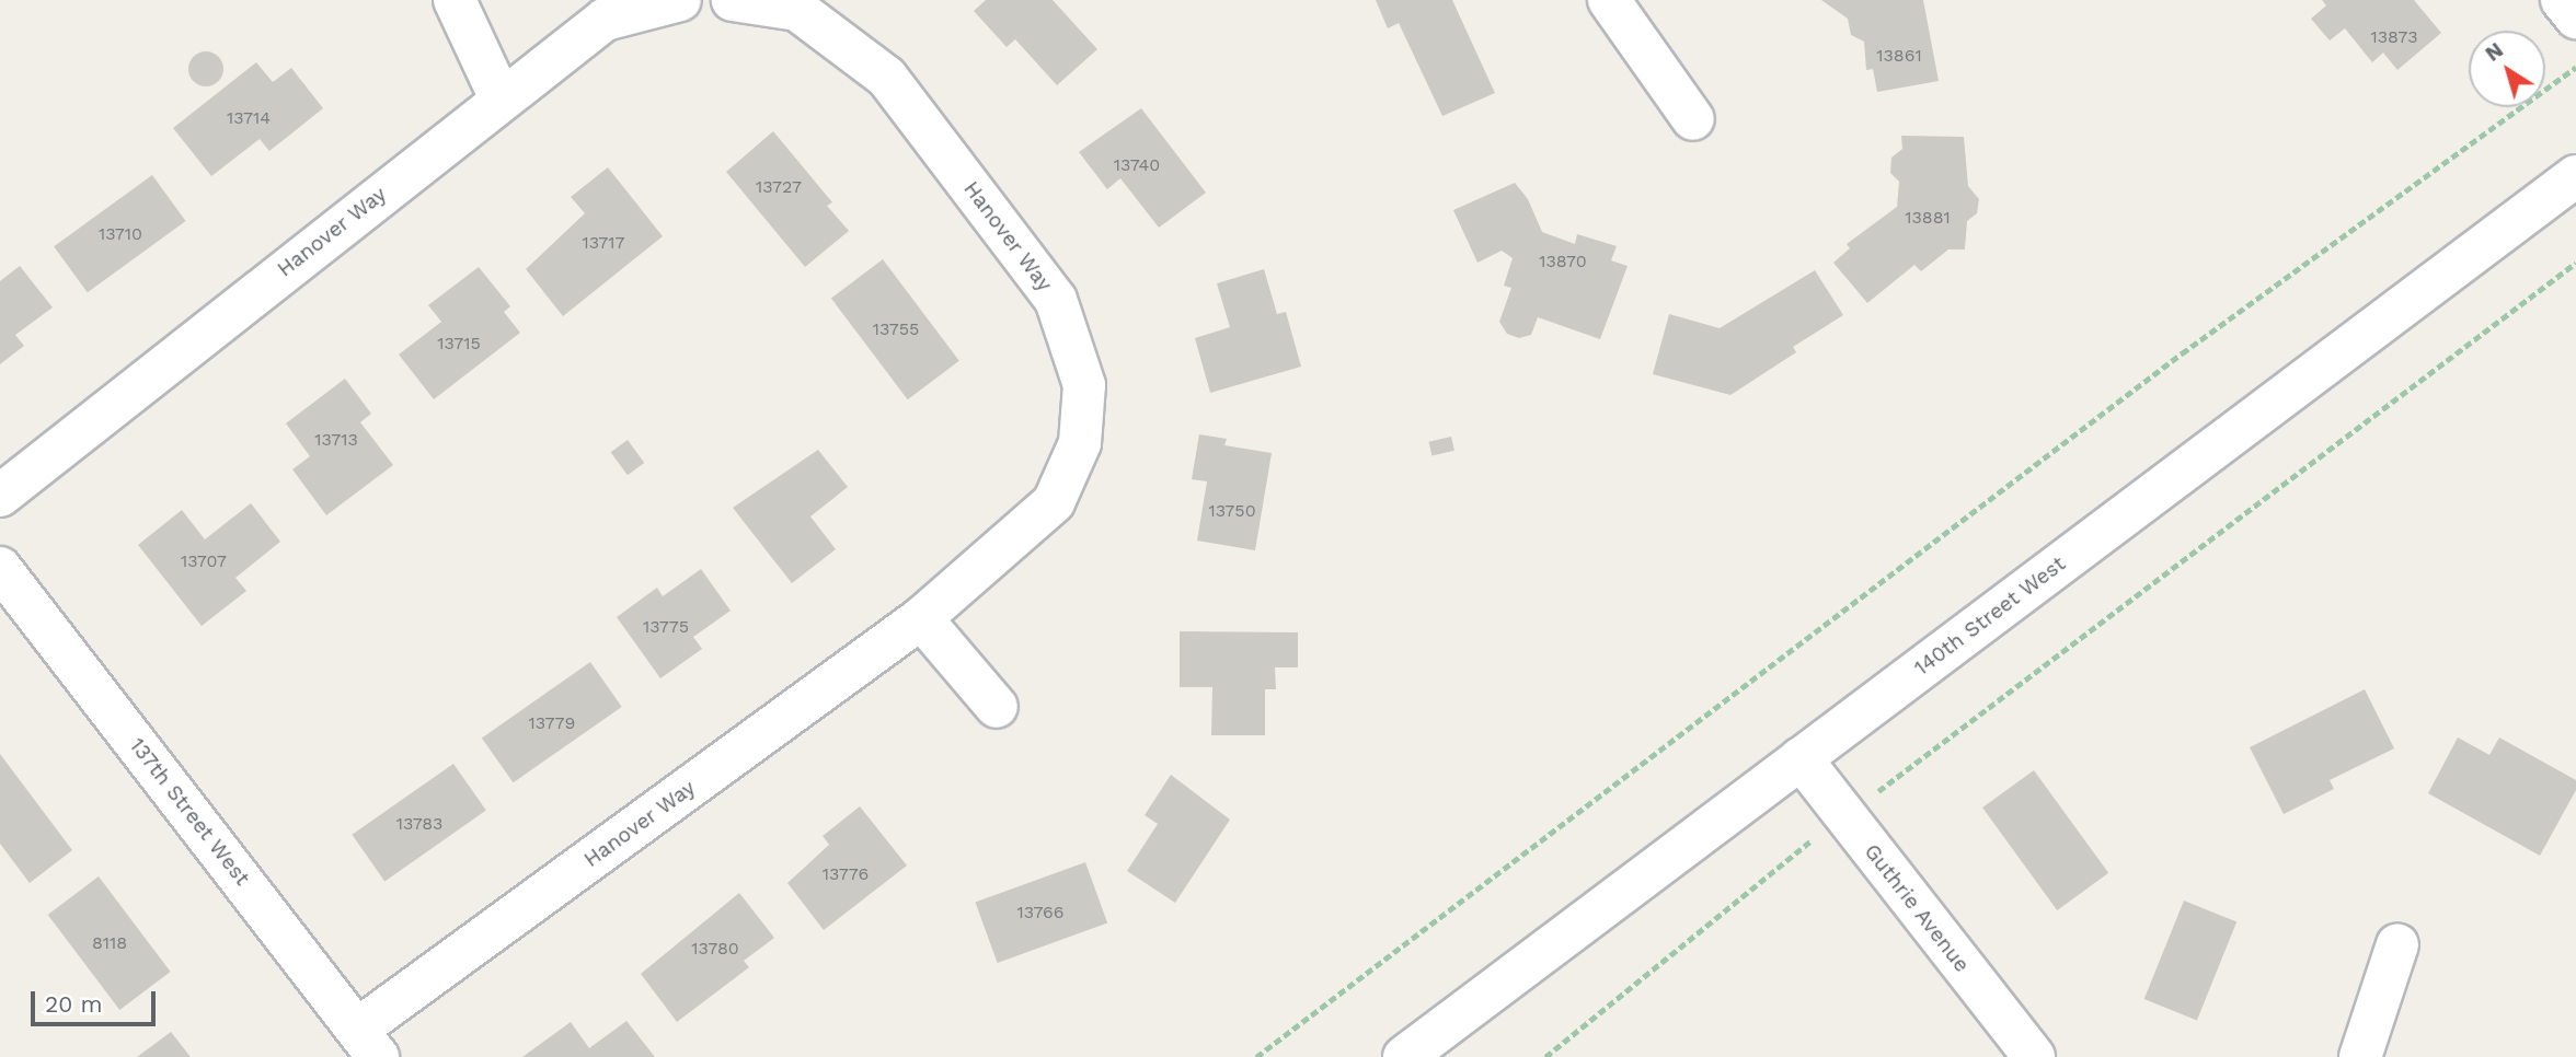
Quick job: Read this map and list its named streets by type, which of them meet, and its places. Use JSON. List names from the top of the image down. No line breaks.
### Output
{"streets":{"street":["Hanover Way","140th Street West","137th Street West","Guthrie Avenue"]},"crossings":[["Hanover Way","137th Street West"],["140th Street West","Guthrie Avenue"]],"house_numbers":["13873","13861","13714","13740","13727","13881","13710","13717","13870","13755","13715","13713","13750","13707","13775","13779","13783","13776","13766","8118","13780"],"scale_bar":"20 m","north":"top left"}
